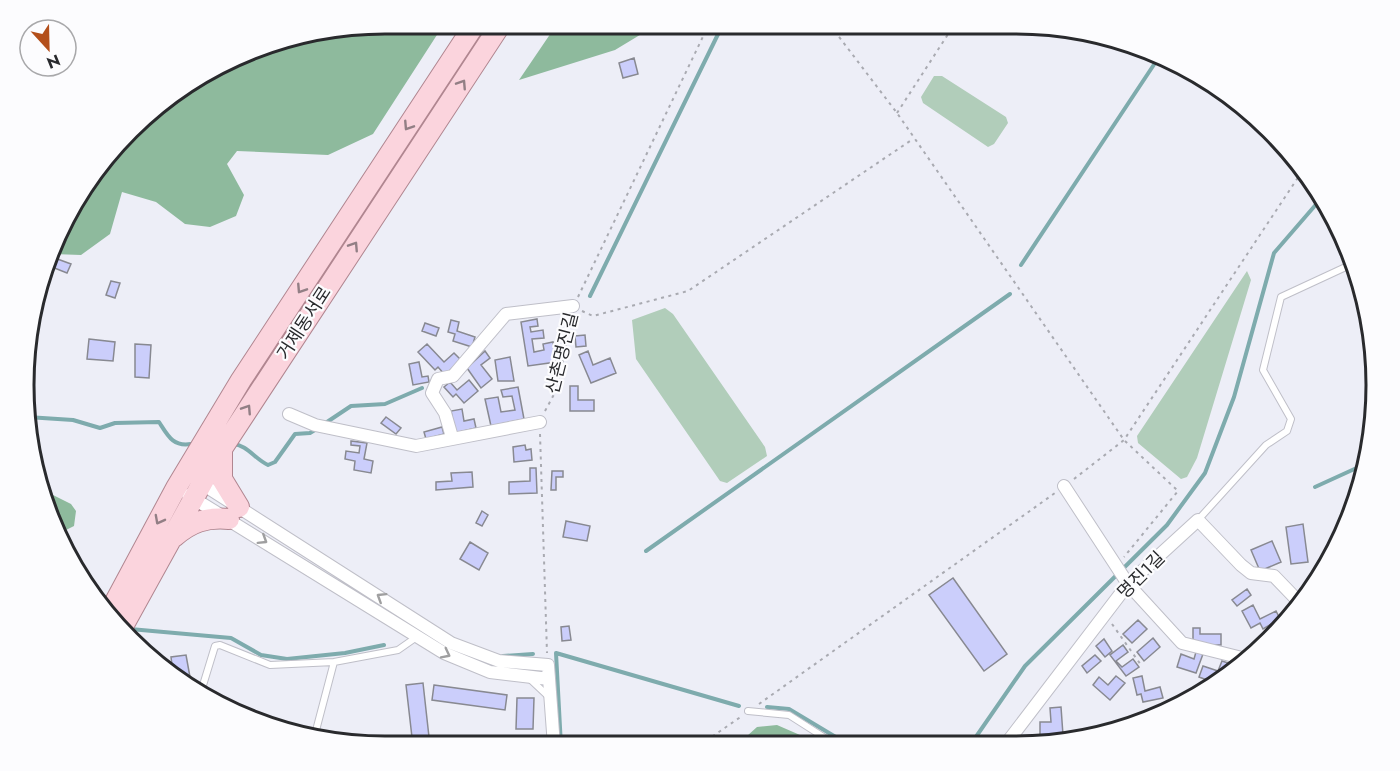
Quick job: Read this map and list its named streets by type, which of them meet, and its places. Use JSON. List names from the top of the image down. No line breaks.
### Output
{"streets":{"main road":["거제동서로"],"street":["명진1길"],"path":["산촌명진길"]},"north":"bottom"}
